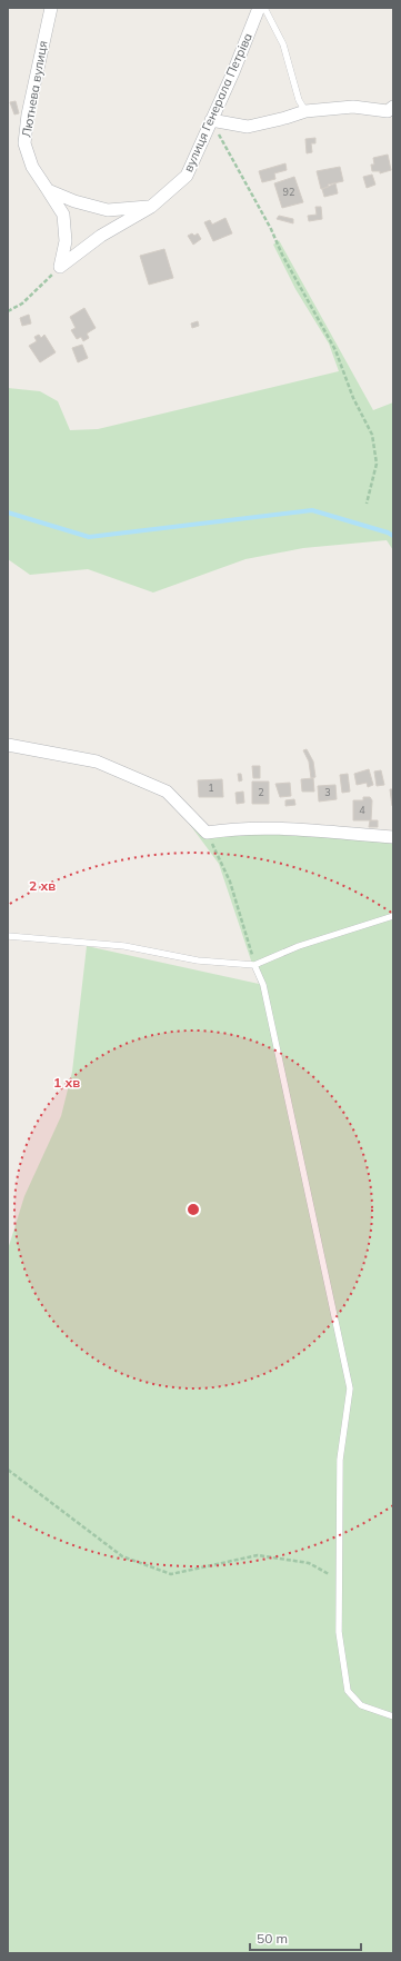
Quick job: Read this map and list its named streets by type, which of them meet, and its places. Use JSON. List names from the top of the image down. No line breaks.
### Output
{"streets":{"street":["Лютнева вулиця","вулиця Генерала Петріва"]},"crossings":[["Лютнева вулиця","вулиця Генерала Петріва"]],"house_numbers":["92","1","2","3","4"],"scale_bar":"50 m","rings":["2 хв","1 хв"]}
